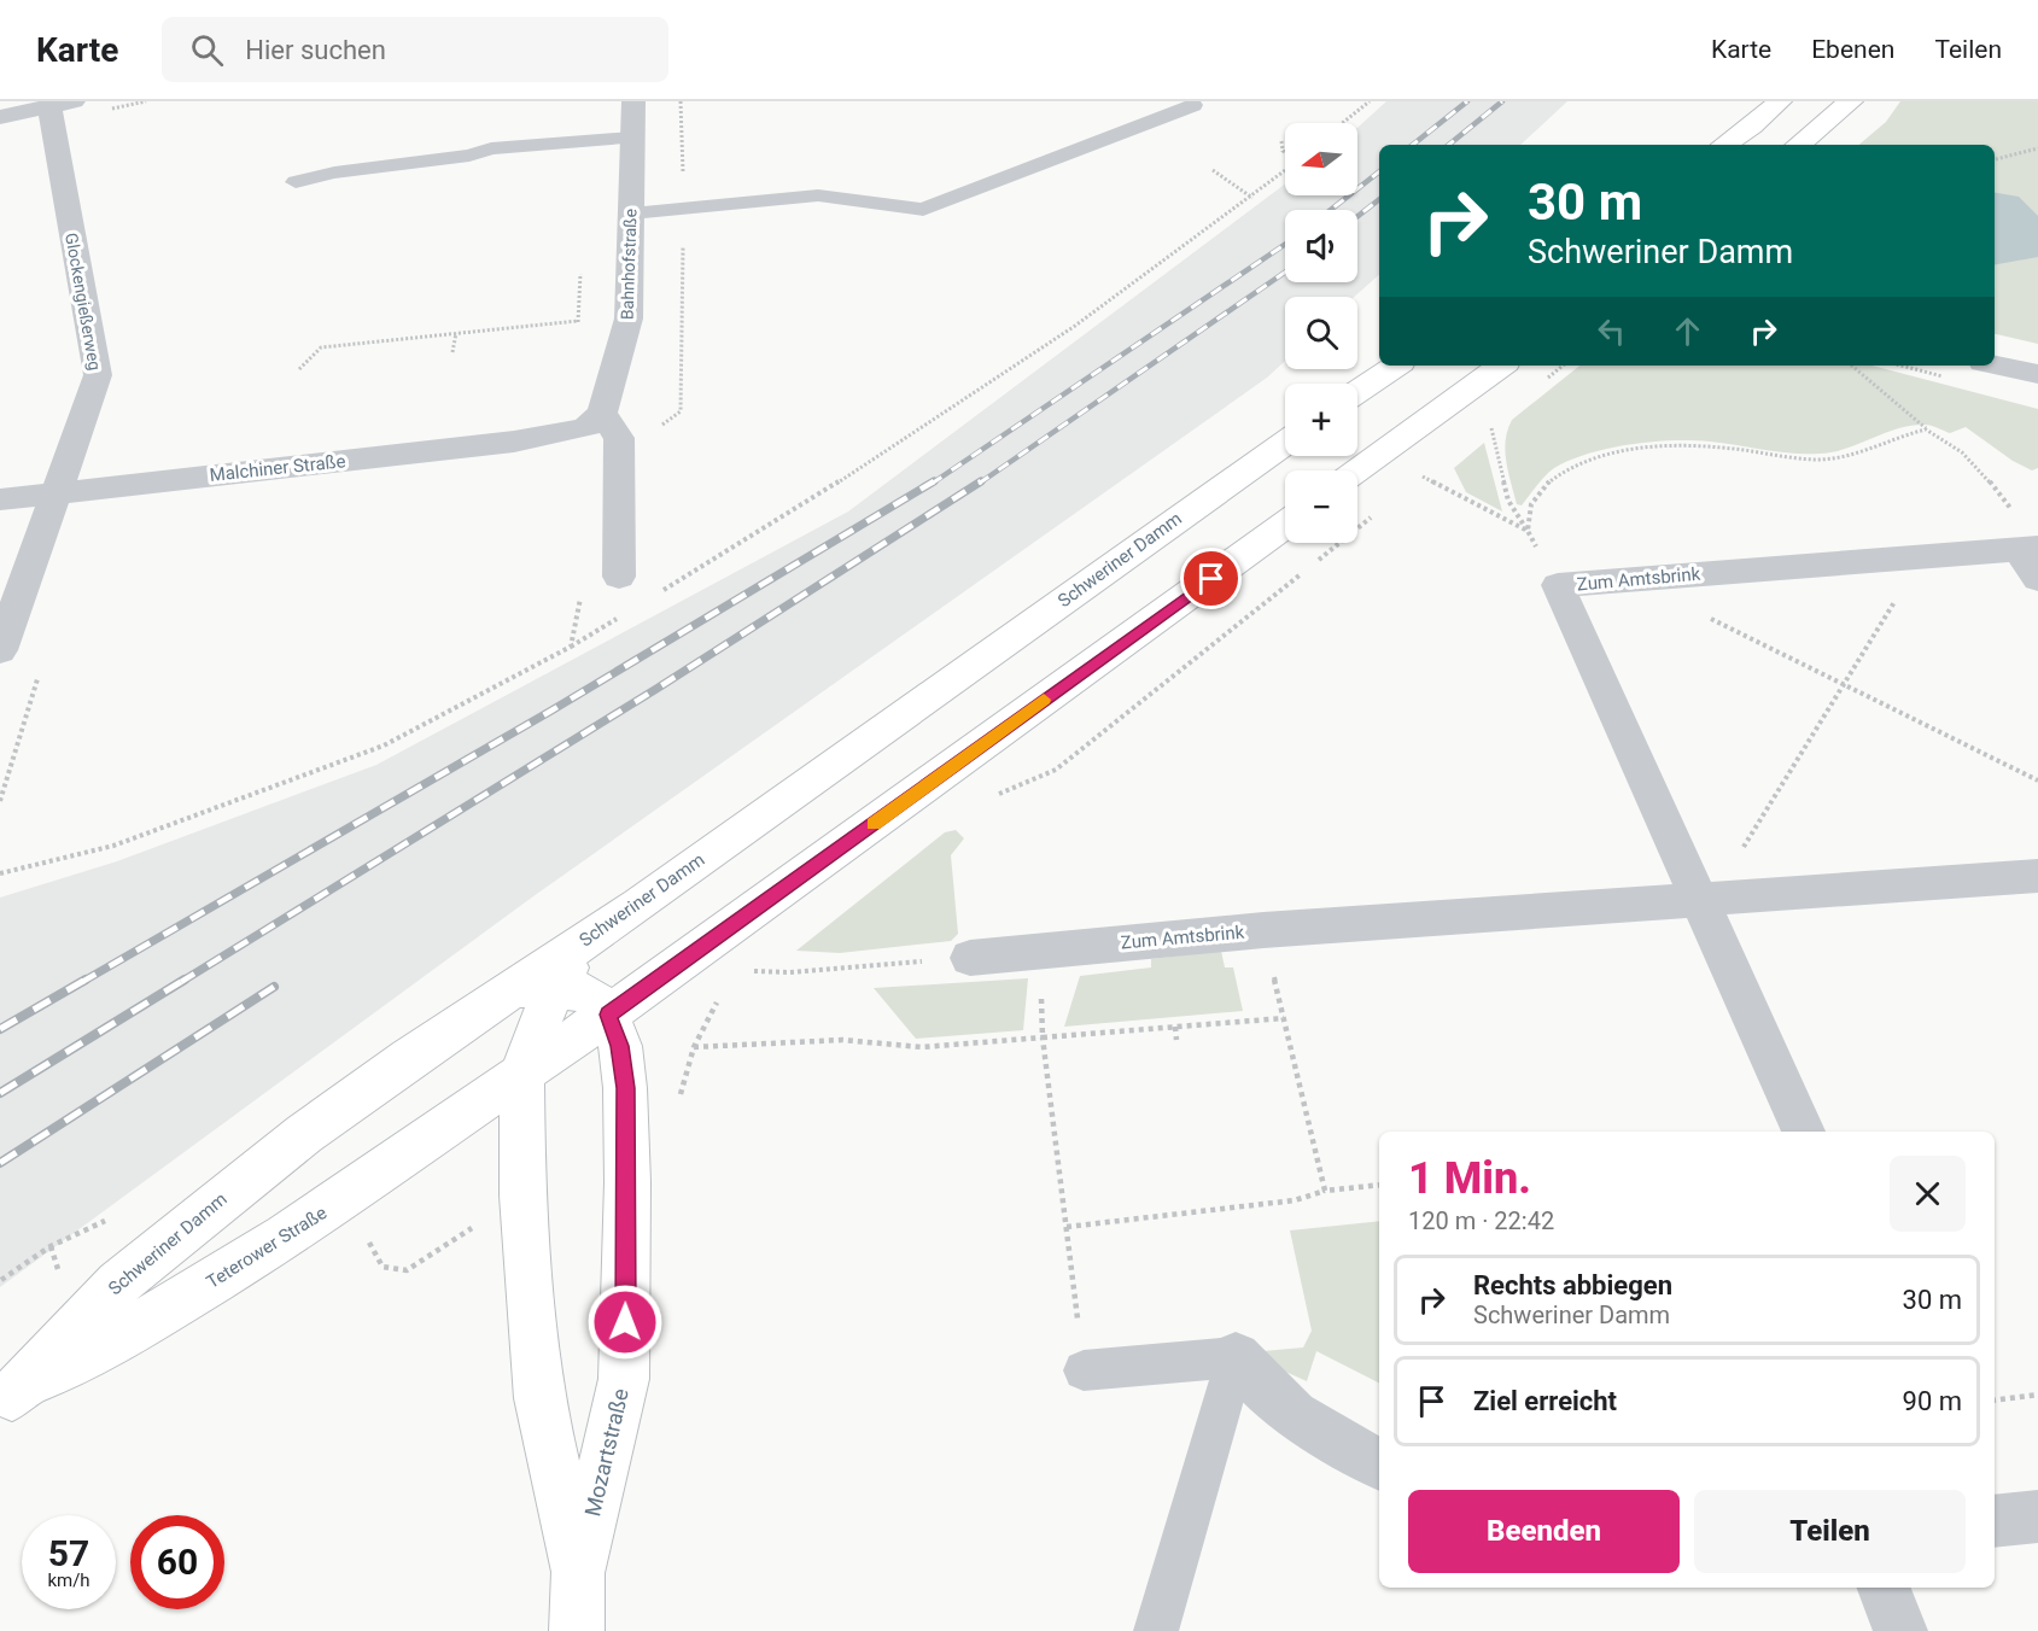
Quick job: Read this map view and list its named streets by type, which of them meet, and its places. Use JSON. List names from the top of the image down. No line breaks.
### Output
{"streets":{"main road":["Schweriner Damm","Teterower Straße","Mozartstraße"],"street":["Bahnhofstraße","Glockengießerweg","Malchiner Straße","Zum Amtsbrink"]},"crossings":[["Bahnhofstraße","Malchiner Straße"],["Glockengießerweg","Malchiner Straße"],["Schweriner Damm","Teterower Straße"]],"north":"left","page":{"header":"Karte","search":"Hier suchen","nav":["Karte","Ebenen","Teilen"],"map_buttons":["+","−"],"turn":["30 m","Schweriner Damm"],"heading":["1 Min.","120 m · 22:42"],"list":[{"name":"Rechts abbiegen","note":"Schweriner Damm","value":"30 m"},{"name":"Ziel erreicht","value":"90 m"}],"buttons":["Beenden","Teilen"],"speed":"57 km/h","limit":"60"}}
